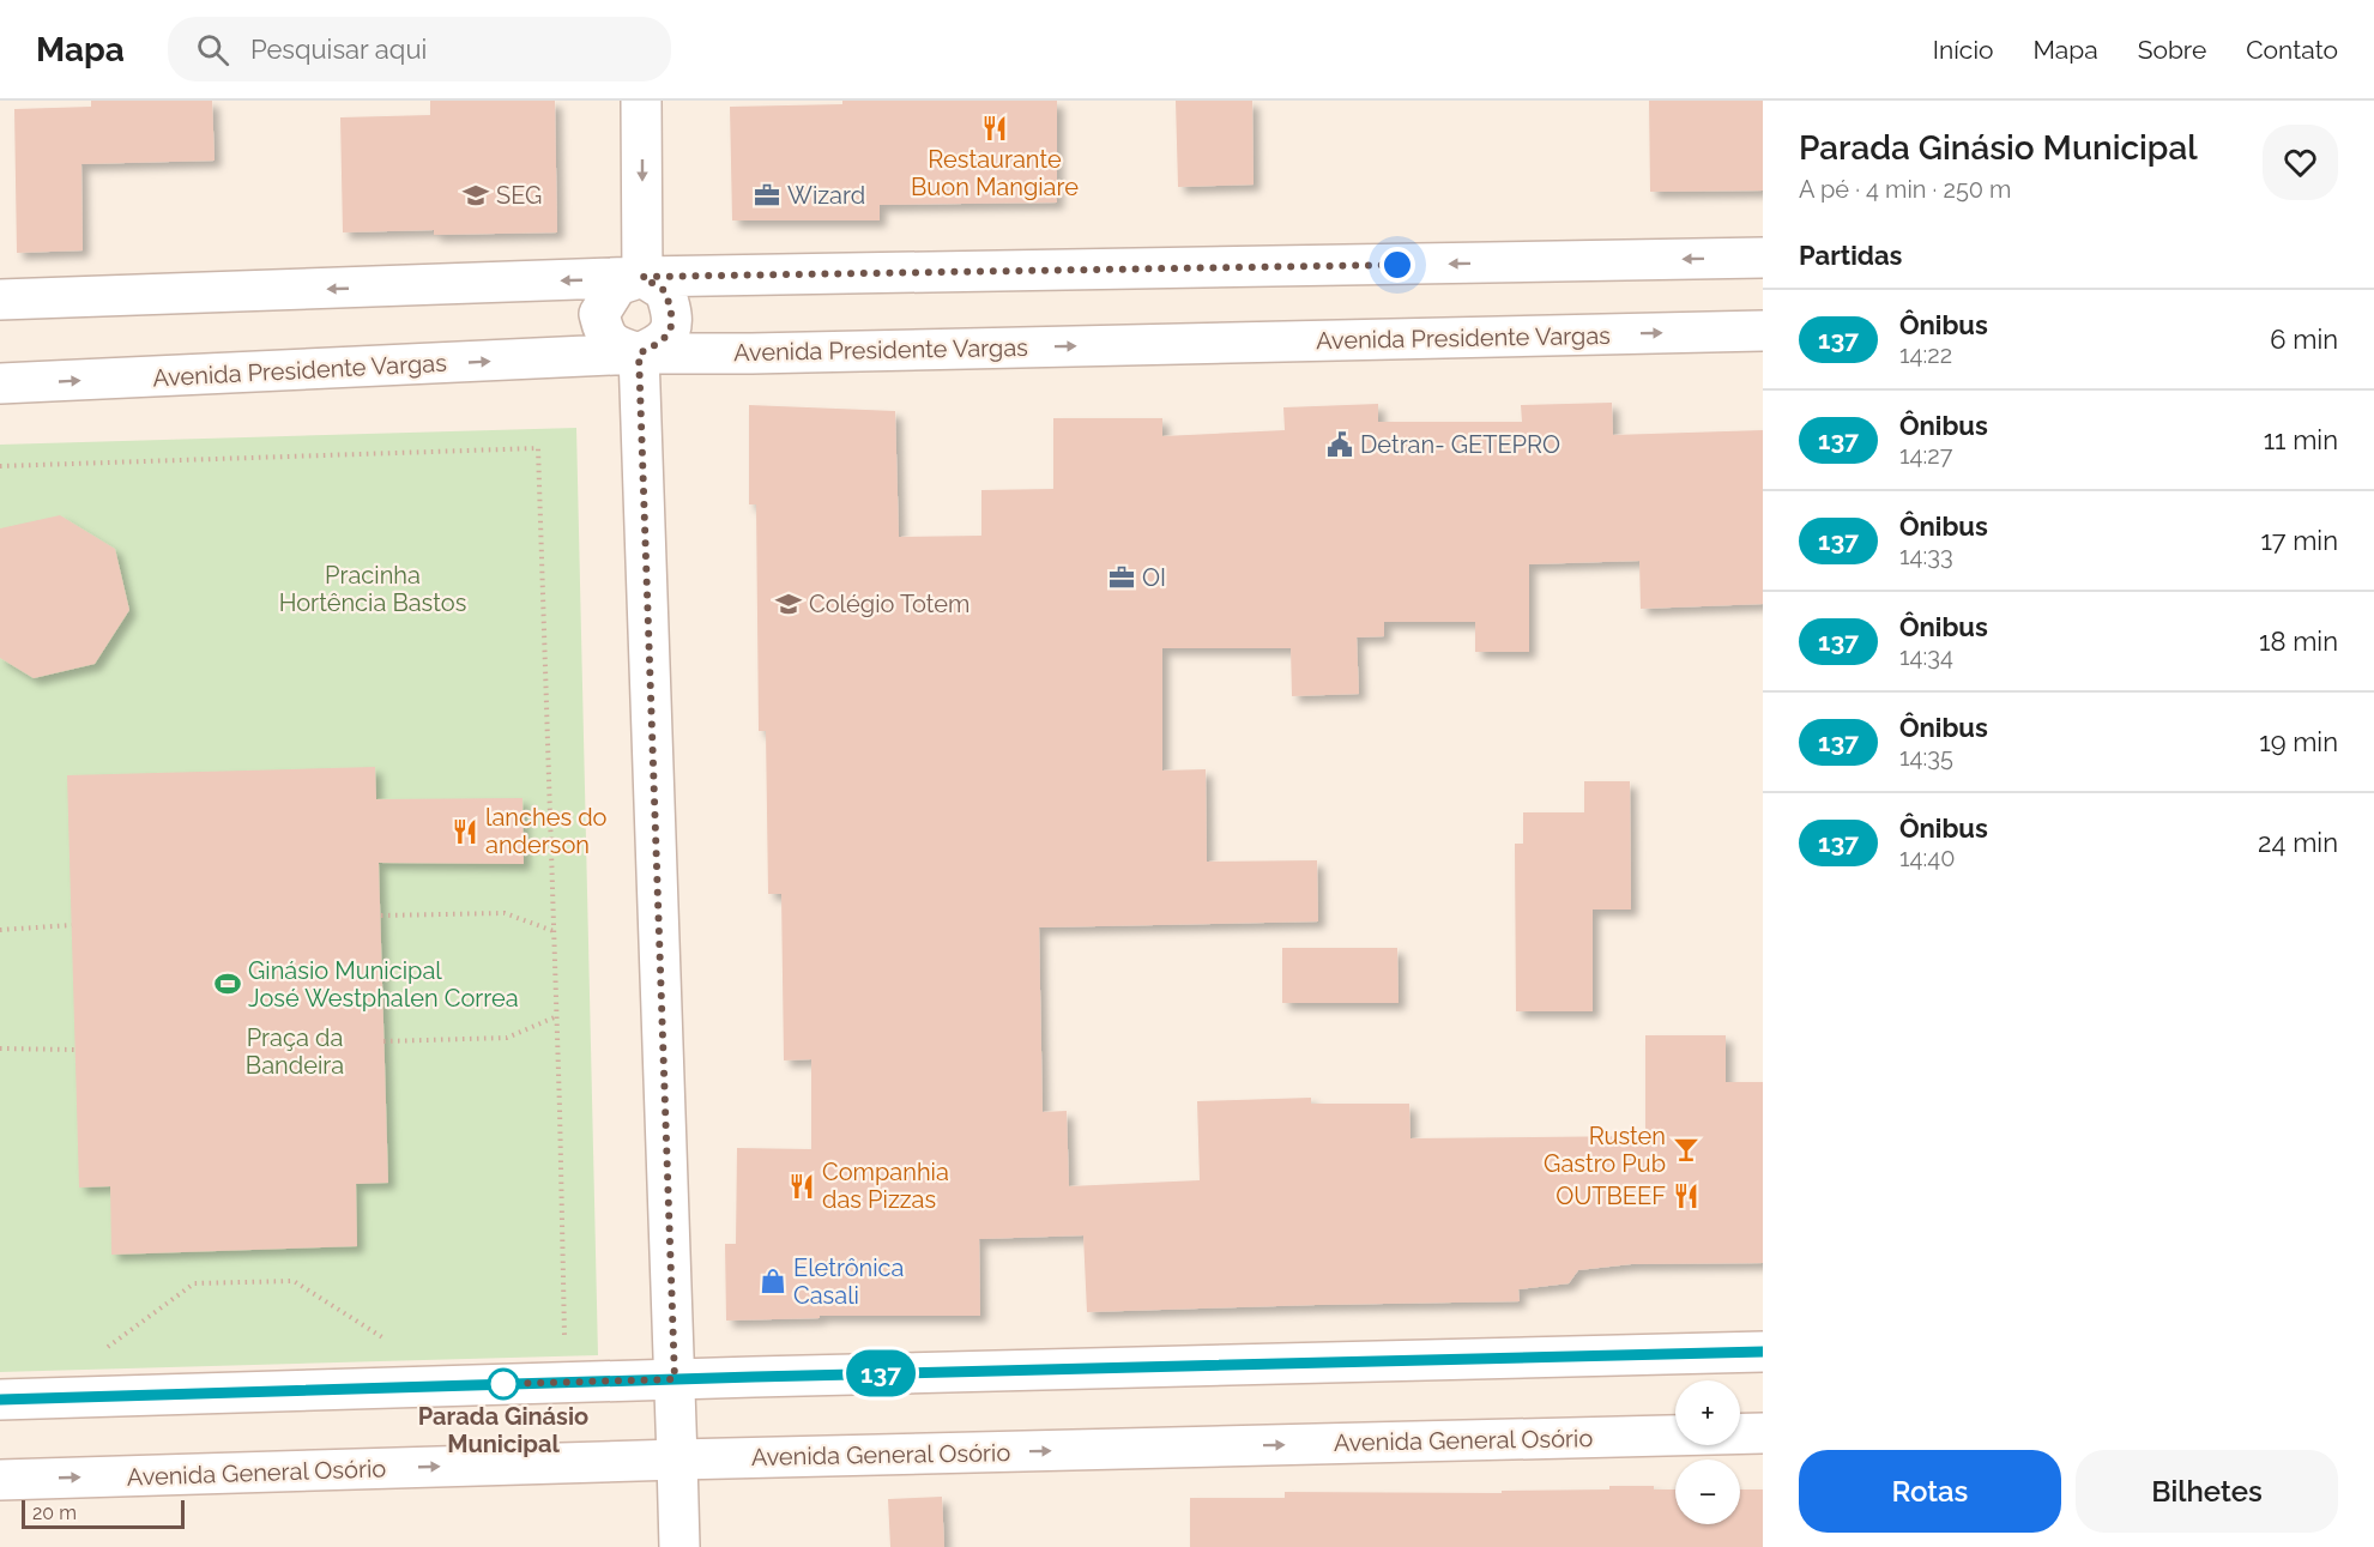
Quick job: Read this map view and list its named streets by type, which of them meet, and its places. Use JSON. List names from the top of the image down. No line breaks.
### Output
{"streets":{"street":["Avenida Presidente Vargas","Avenida General Osório"]},"parks":["Pracinha Hortência Bastos","Praça da Bandeira"],"places":{"restaurant":["Restaurante Buon Mangiare","lanches do anderson","Companhia das Pizzas","OUTBEEF"],"school or university":["SEG","Colégio Totem"],"office":["Wizard","OI"],"public building":["Detran- GETEPRO"],"sports":["Ginásio Municipal José Westphalen Correa"],"bar":["Rusten Gastro Pub"],"shop":["Eletrônica Casali"],"other":["Parada Ginásio Municipal"]},"lines":["bus line 137"],"scale_bar":"20 m","page":{"header":"Mapa","search":"Pesquisar aqui","nav":["Início","Mapa","Sobre","Contato"],"on_map":"137","heading":[["Parada Ginásio Municipal","A pé · 4 min · 250 m"],"Partidas"],"list":[{"mark":"137","name":"Ônibus","note":"14:22","value":"6 min"},{"mark":"137","name":"Ônibus","note":"14:27","value":"11 min"},{"mark":"137","name":"Ônibus","note":"14:33","value":"17 min"},{"mark":"137","name":"Ônibus","note":"14:34","value":"18 min"},{"mark":"137","name":"Ônibus","note":"14:35","value":"19 min"},{"mark":"137","name":"Ônibus","note":"14:40","value":"24 min"}],"map_buttons":["+","−"],"buttons":["Rotas","Bilhetes"],"scale":"20 m"}}
